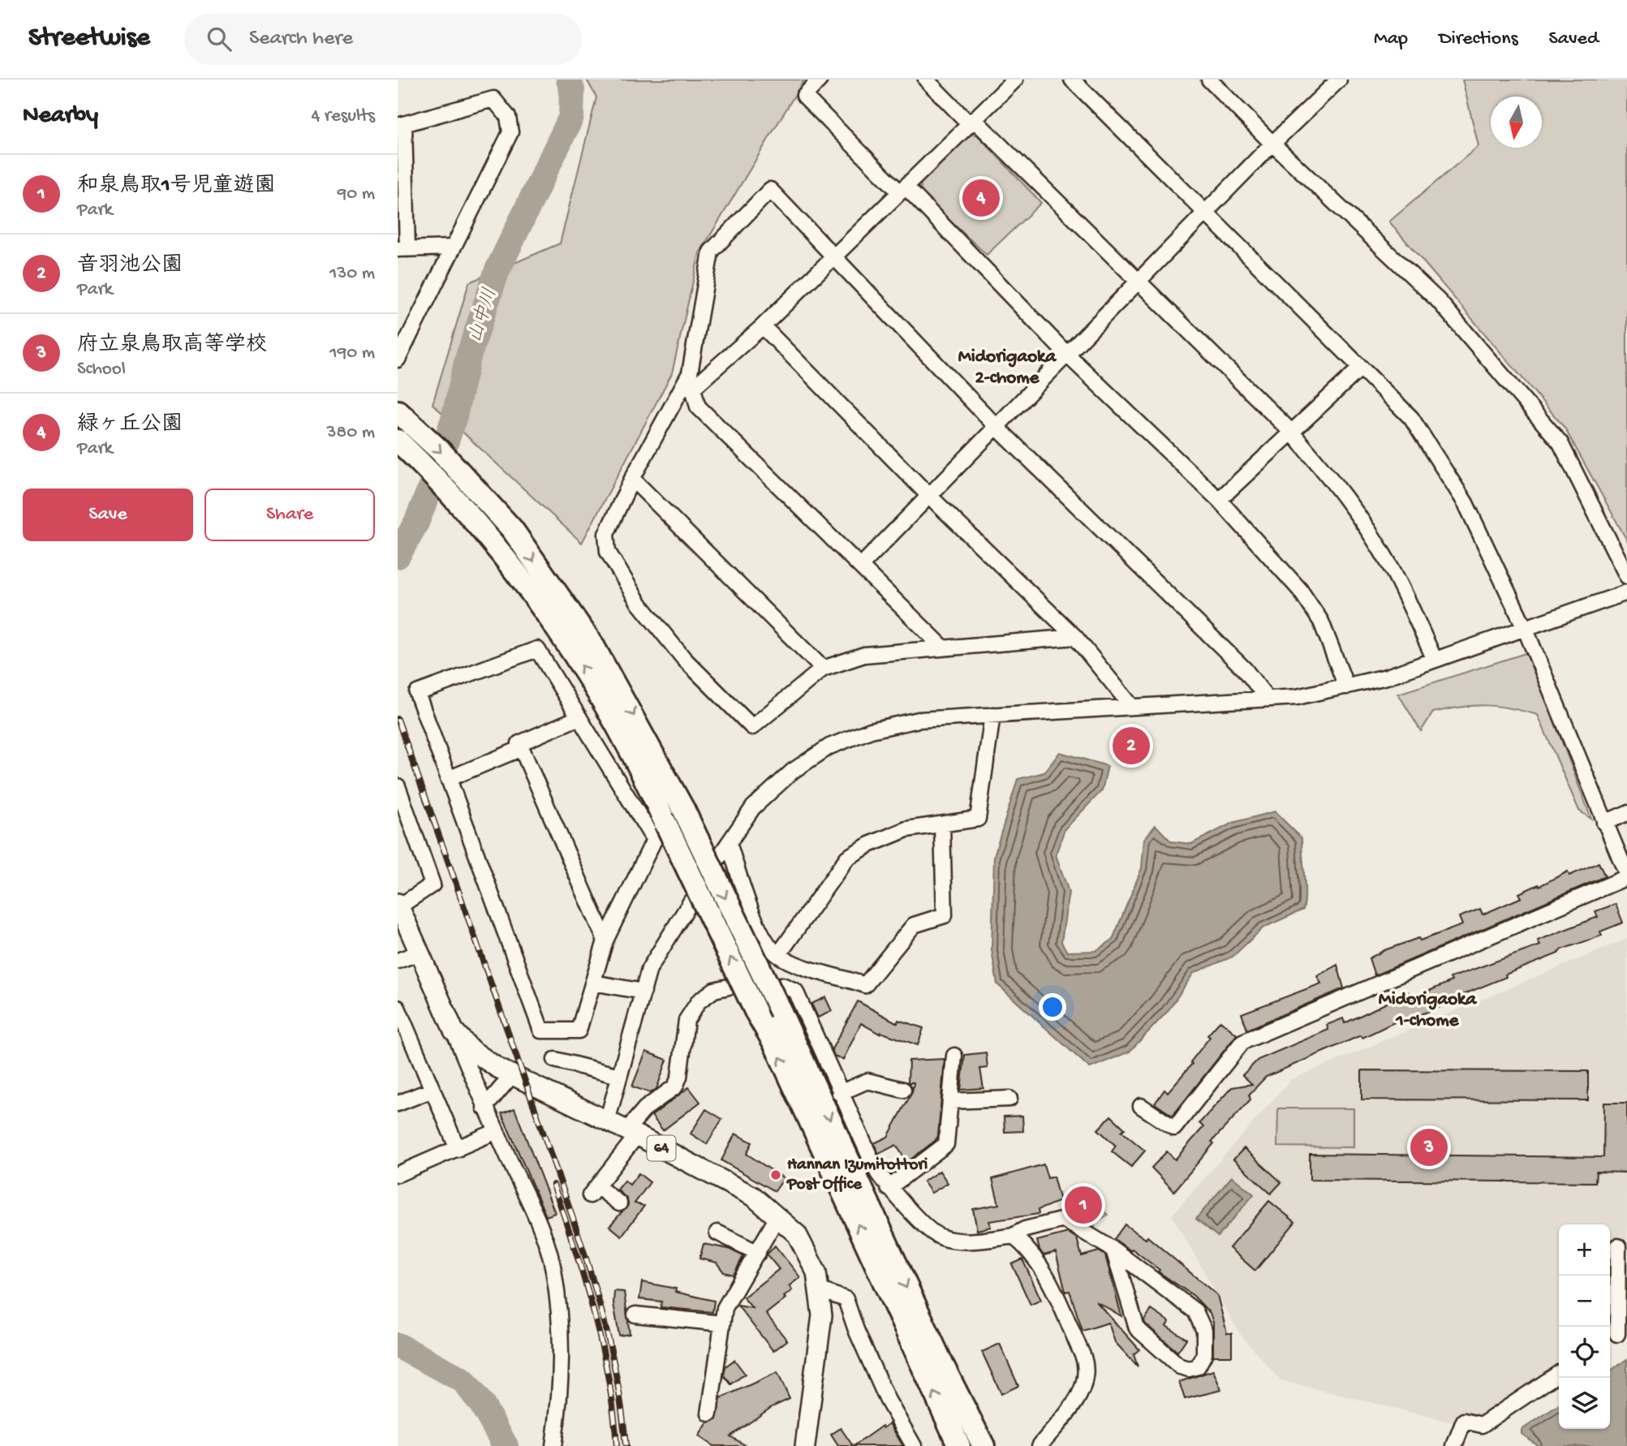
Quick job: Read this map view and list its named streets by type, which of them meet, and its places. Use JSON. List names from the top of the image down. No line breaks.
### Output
{"streets":{"main road":["64"]},"districts":["Midorigaoka 2-chome","Midorigaoka 1-chome"],"water":["山中川"],"places":["Hannan Izumitottori Post Office"],"north":"bottom","page":{"header":"Streetwise","search":"Search here","nav":["Map","Directions","Saved"],"heading":["Nearby","4 results"],"list":[{"mark":"1","name":"和泉鳥取1号児童遊園","note":"Park","value":"90 m"},{"mark":"2","name":"音羽池公園","note":"Park","value":"130 m"},{"mark":"3","name":"府立泉鳥取高等学校","note":"School","value":"190 m"},{"mark":"4","name":"緑ヶ丘公園","note":"Park","value":"380 m"}],"pins":["4","2","3","1"],"buttons":["Save","Share"],"map_buttons":["+","−"]}}
